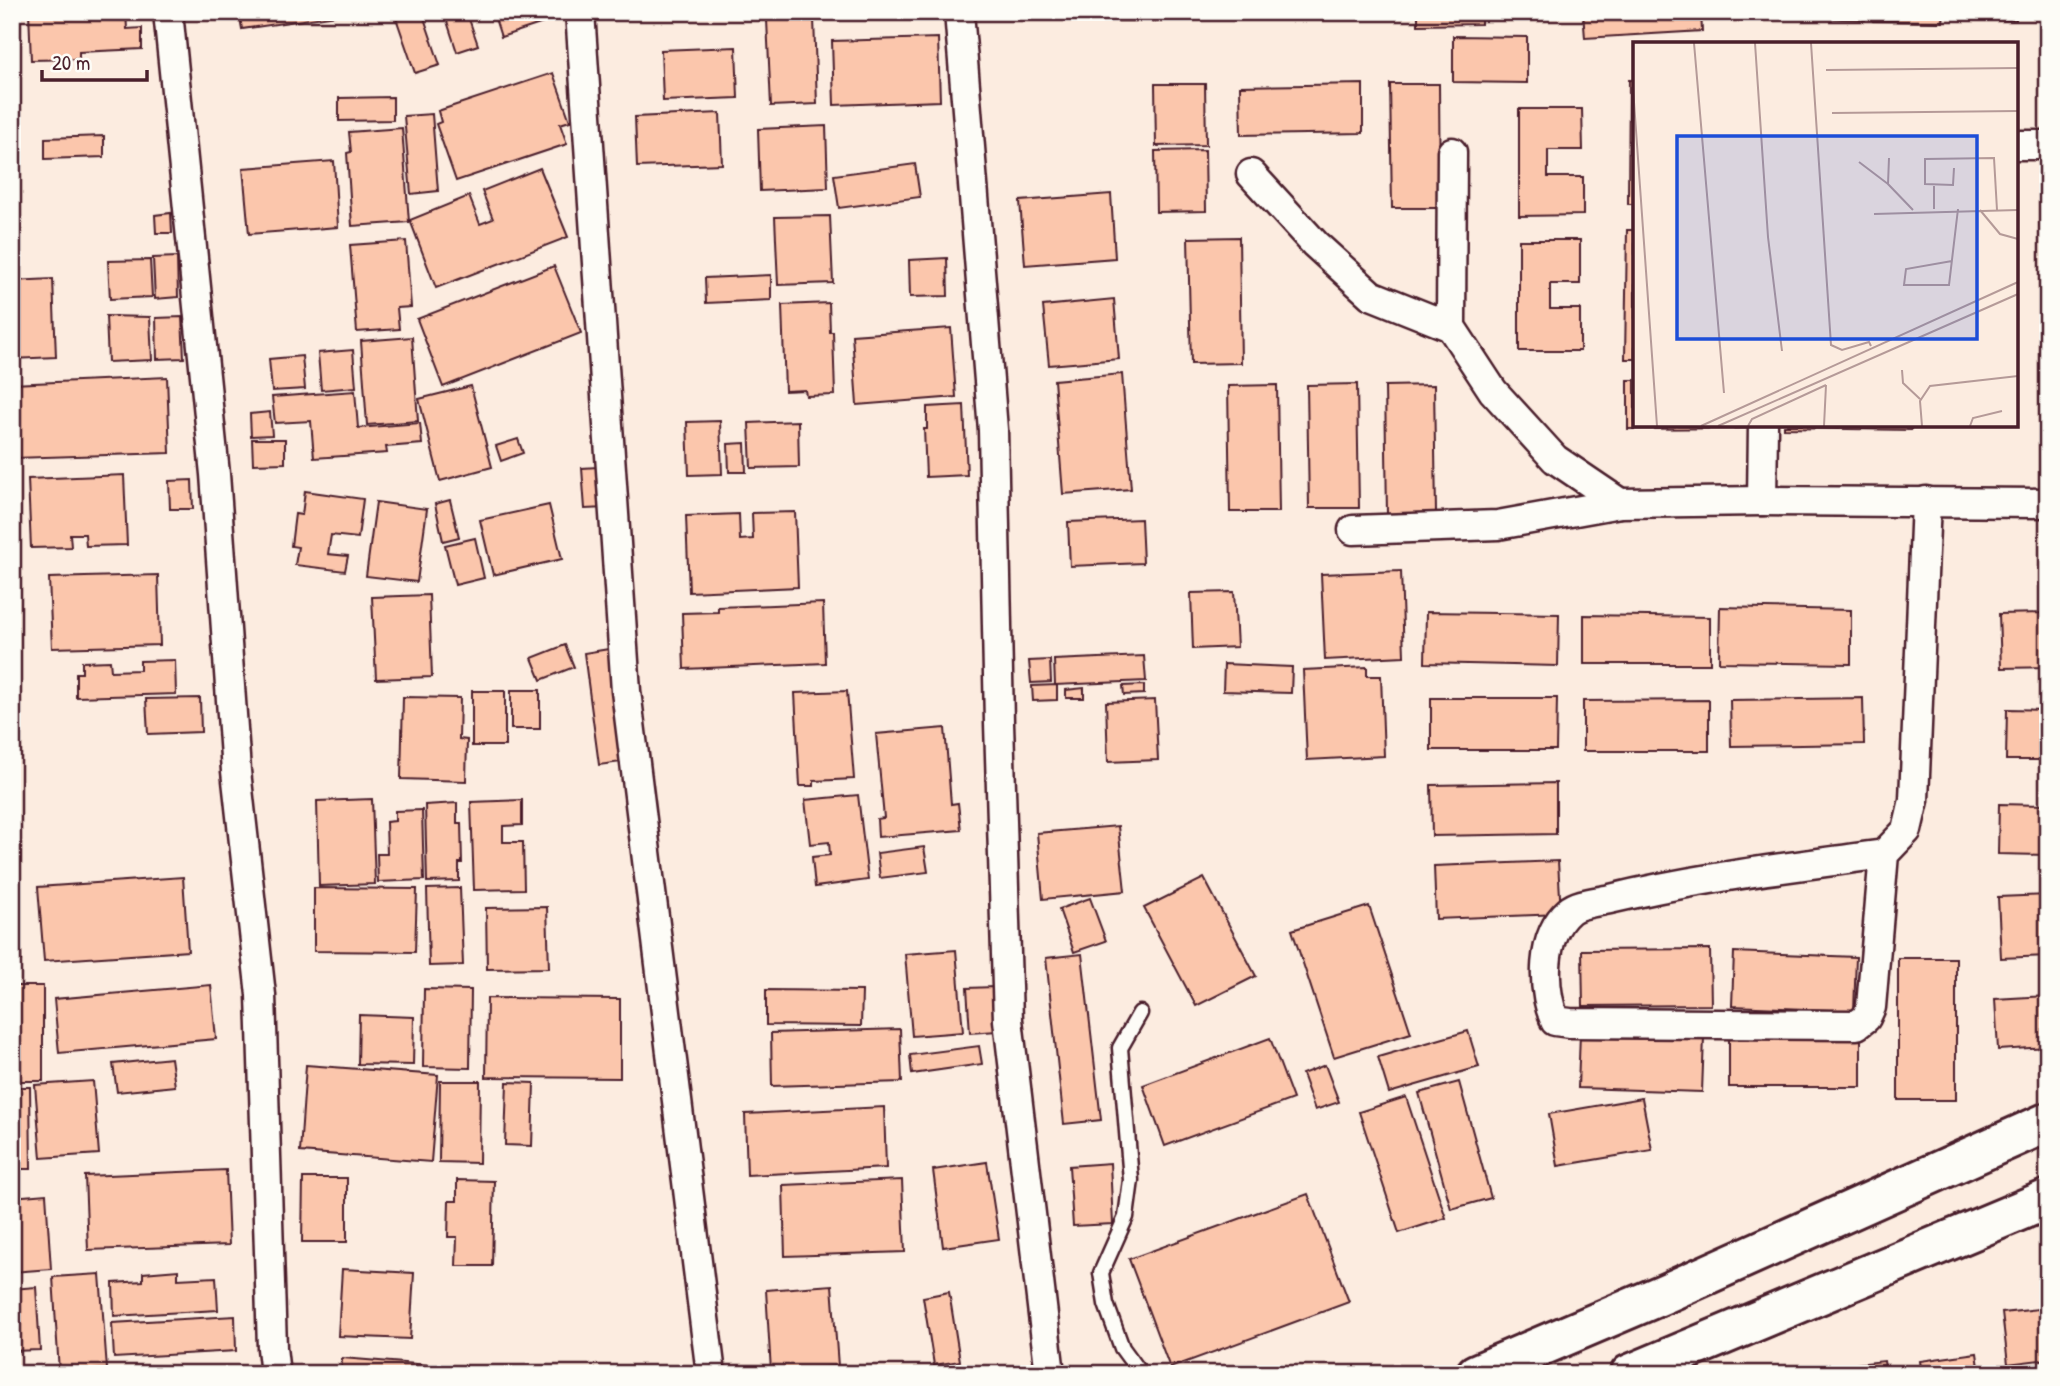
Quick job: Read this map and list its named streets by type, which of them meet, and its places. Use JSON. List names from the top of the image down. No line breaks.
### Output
{"scale_bar":"20 m"}
